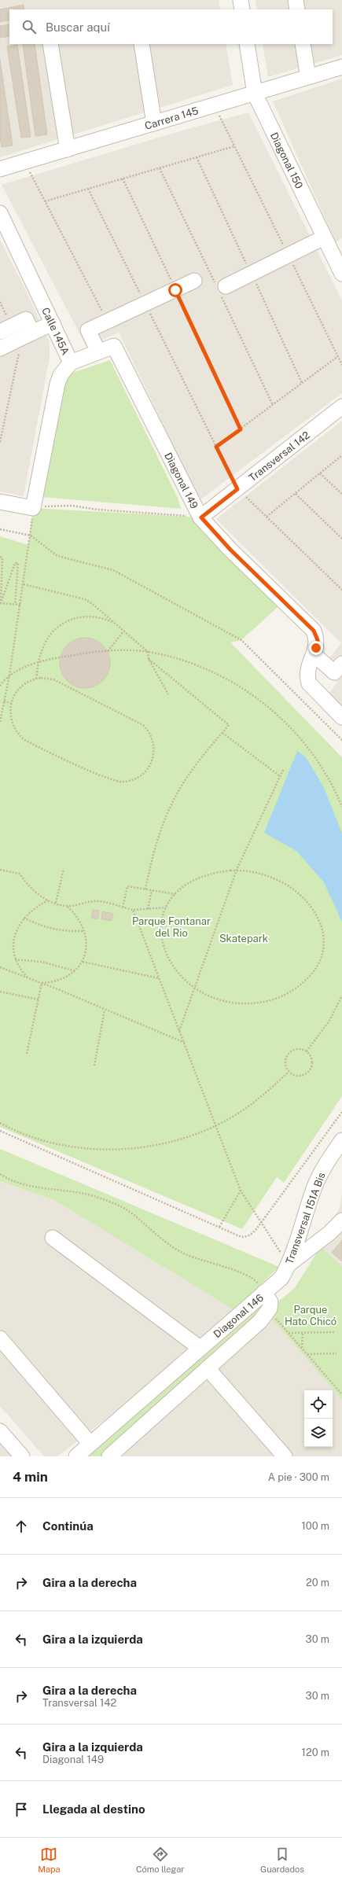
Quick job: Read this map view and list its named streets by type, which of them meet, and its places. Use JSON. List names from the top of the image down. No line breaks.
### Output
{"streets":{"street":["Carrera 145","Diagonal 150","Calle 145A","Transversal 142","Diagonal 149","Transversal 151A Bis","Diagonal 146"]},"crossings":[["Carrera 145","Diagonal 150"],["Transversal 142","Diagonal 149"],["Transversal 151A Bis","Diagonal 146"]],"parks":["Parque Fontanar del Rio","Skatepark","Parque Hato Chicó"],"page":{"search":"Buscar aquí","heading":["4 min","A pie · 300 m"],"list":[["Continúa","100 m"],["Gira a la derecha","20 m"],["Gira a la izquierda","30 m"],["Gira a la derecha","Transversal 142","30 m"],["Gira a la izquierda","Diagonal 149","120 m"],"Llegada al destino"],"nav":["Mapa","Cómo llegar","Guardados"]}}
